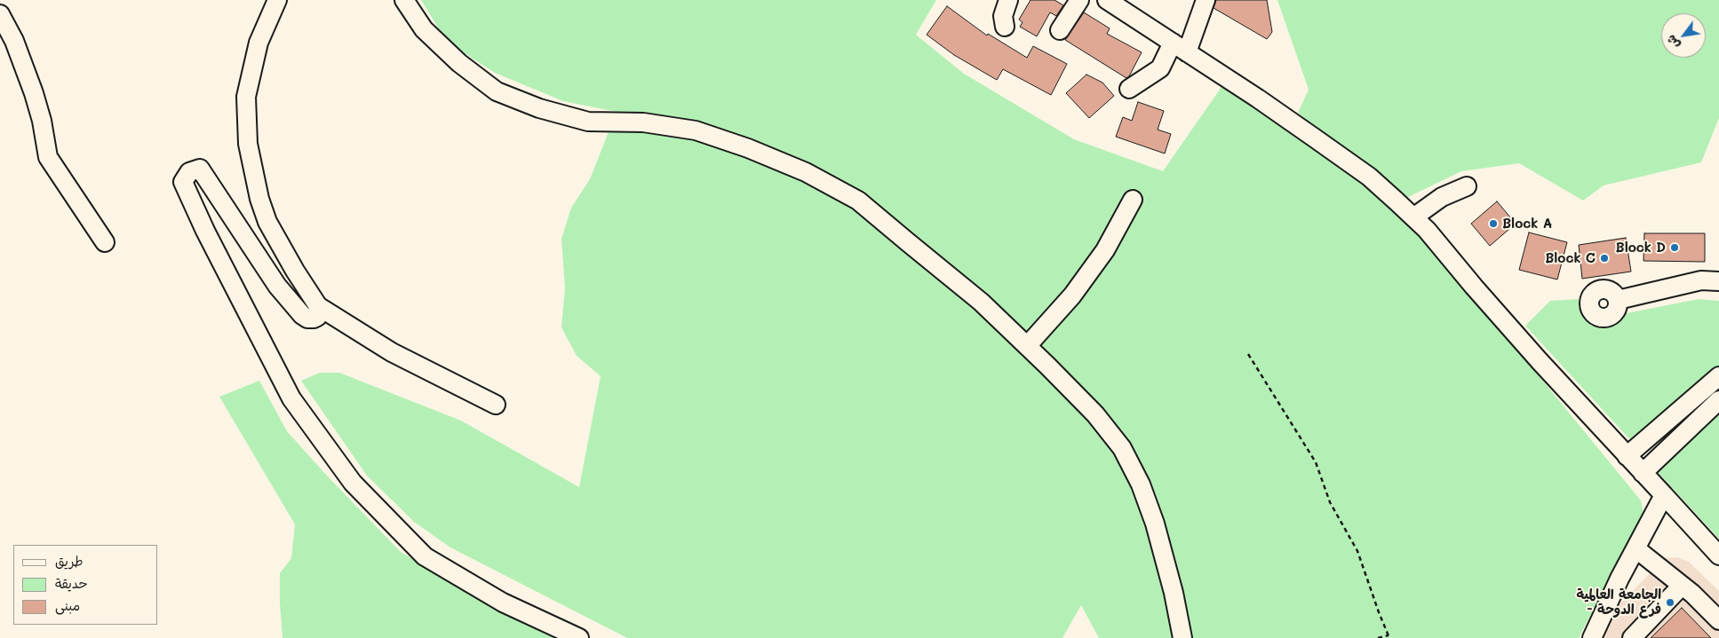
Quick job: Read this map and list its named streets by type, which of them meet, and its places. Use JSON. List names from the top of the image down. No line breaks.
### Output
{"places":["Block A","Block D","Block C","الجامعة العالمية - فرع الدوحة"],"legend":["طريق","حديقة","مبنى"],"north":"bottom left"}
